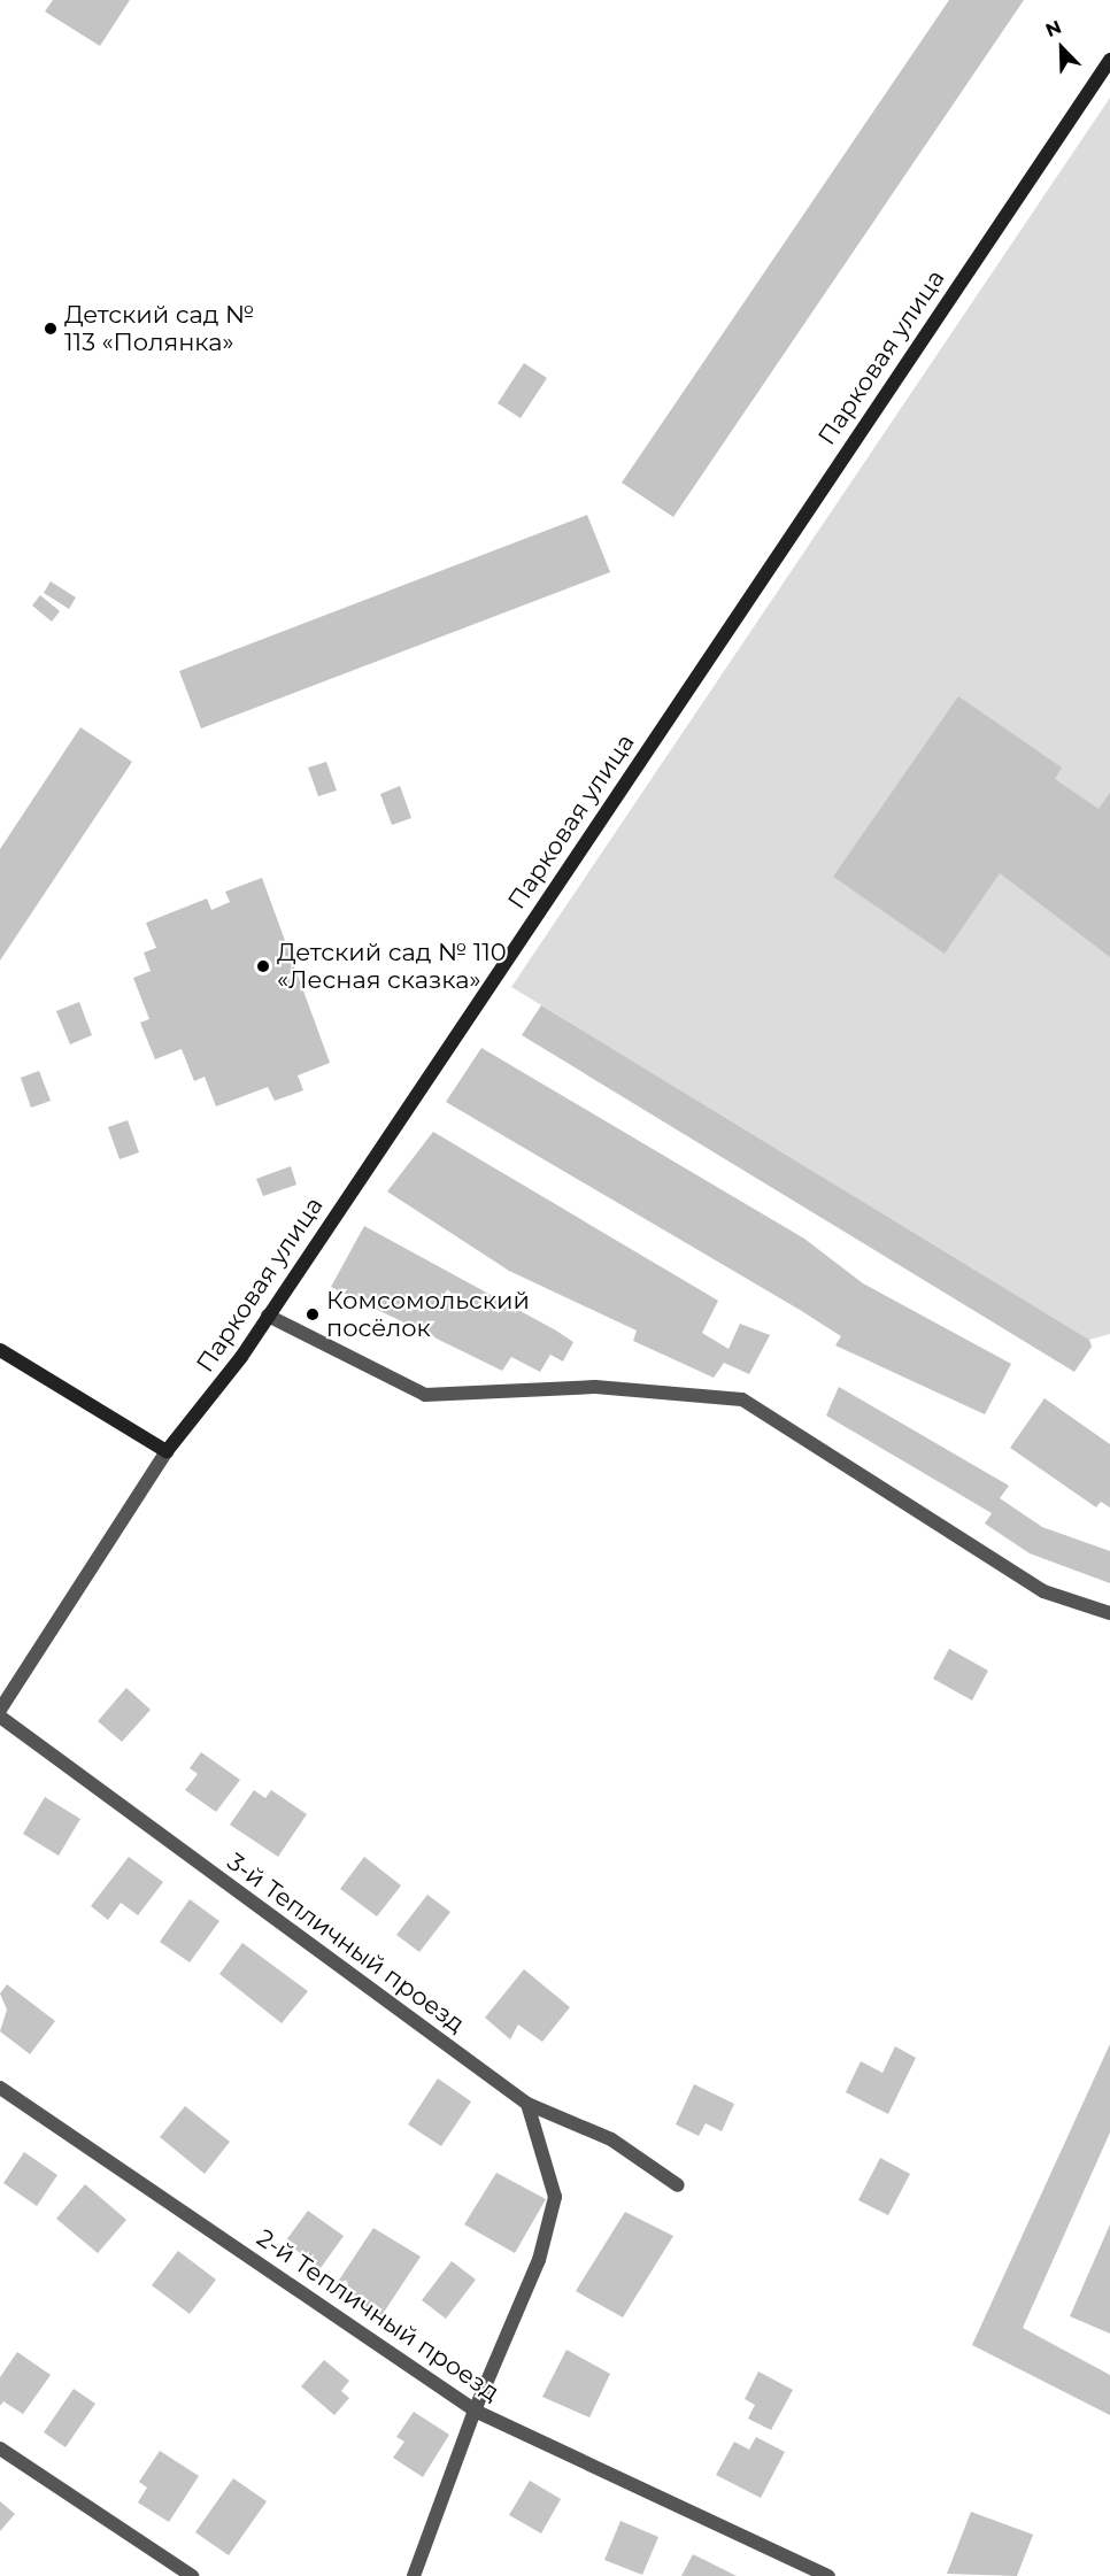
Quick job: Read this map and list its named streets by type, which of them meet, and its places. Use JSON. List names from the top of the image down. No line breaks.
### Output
{"streets":{"street":["Парковая улица","3-й Тепличный проезд","2-й Тепличный проезд"]},"places":["Детский сад № 113 «Полянка»","Детский сад № 110 «Лесная сказка»","Комсомольский посёлок"],"north":"top left"}
